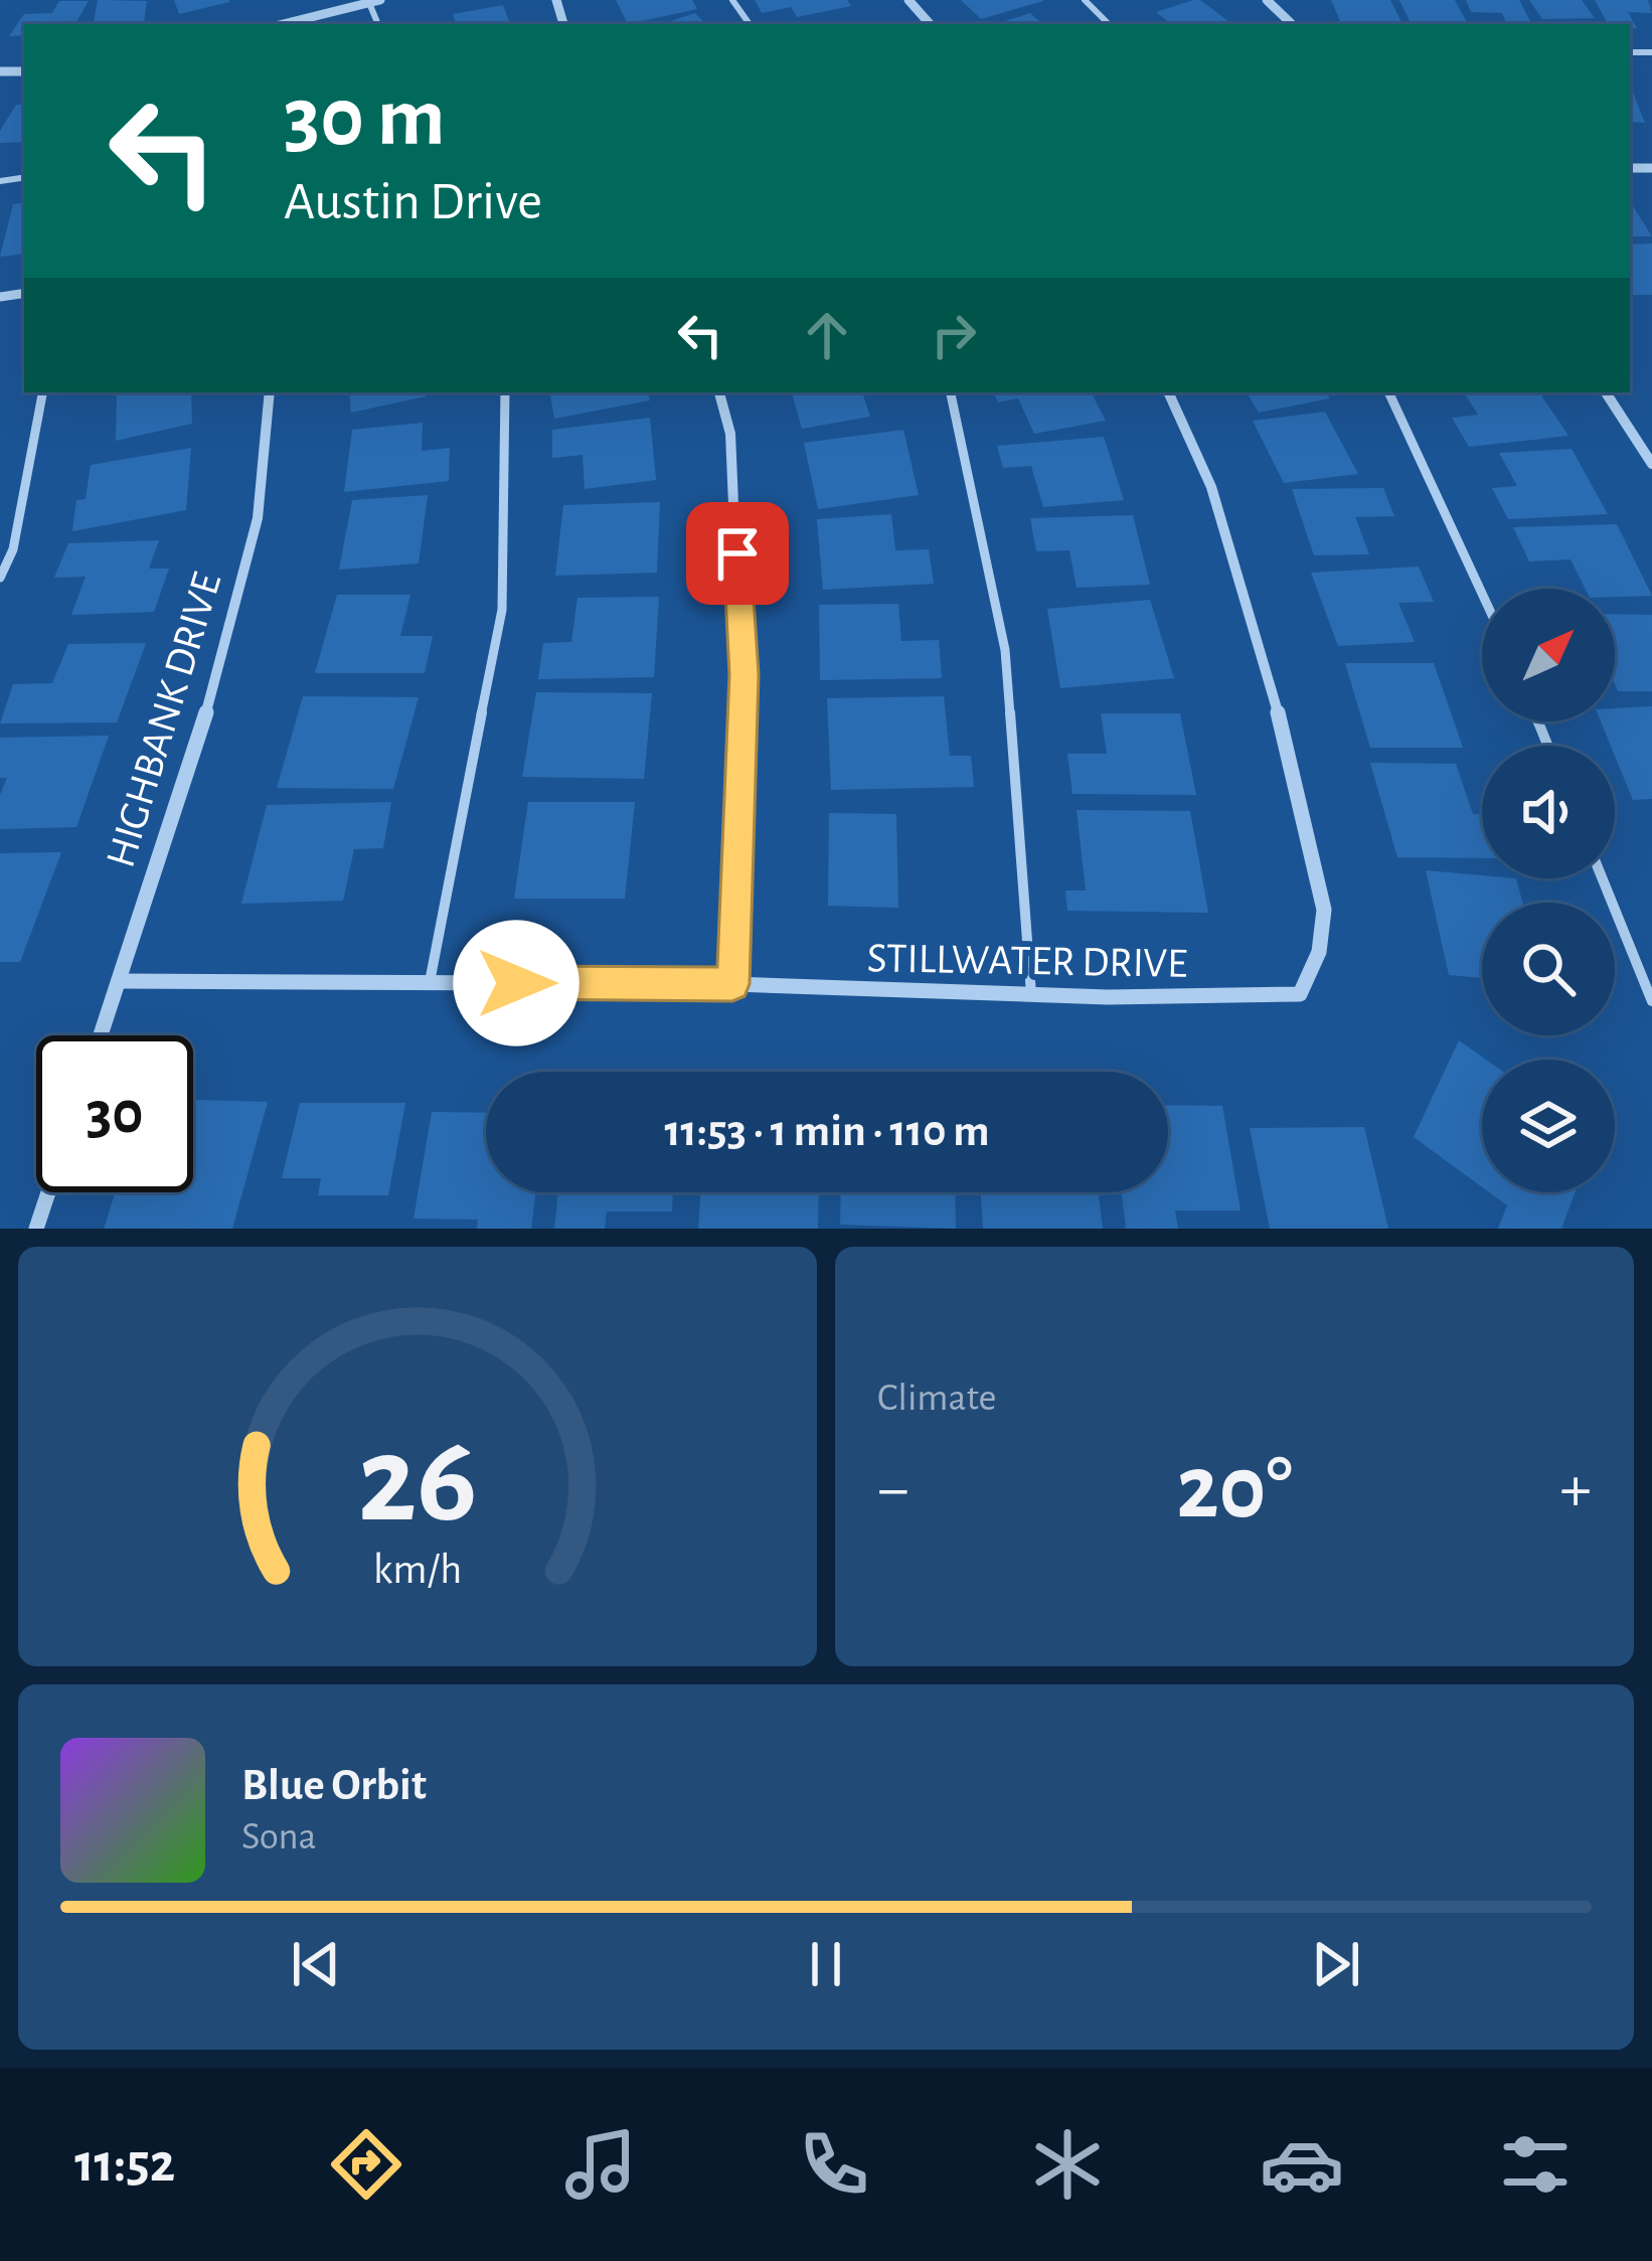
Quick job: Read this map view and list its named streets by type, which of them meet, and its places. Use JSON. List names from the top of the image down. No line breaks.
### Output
{"streets":{"street":["HIGHBANK DRIVE","STILLWATER DRIVE"]},"crossings":[["HIGHBANK DRIVE","STILLWATER DRIVE"]],"north":"top right","page":{"turn":["30 m","Austin Drive"],"limit":"30","trip":"11:53 · 1 min · 110 m","tile":"Climate","heat":["−","20°","+"],"song":["Blue Orbit","Sona"],"tabs":"11:52","gauge":["26","km/h"]}}
